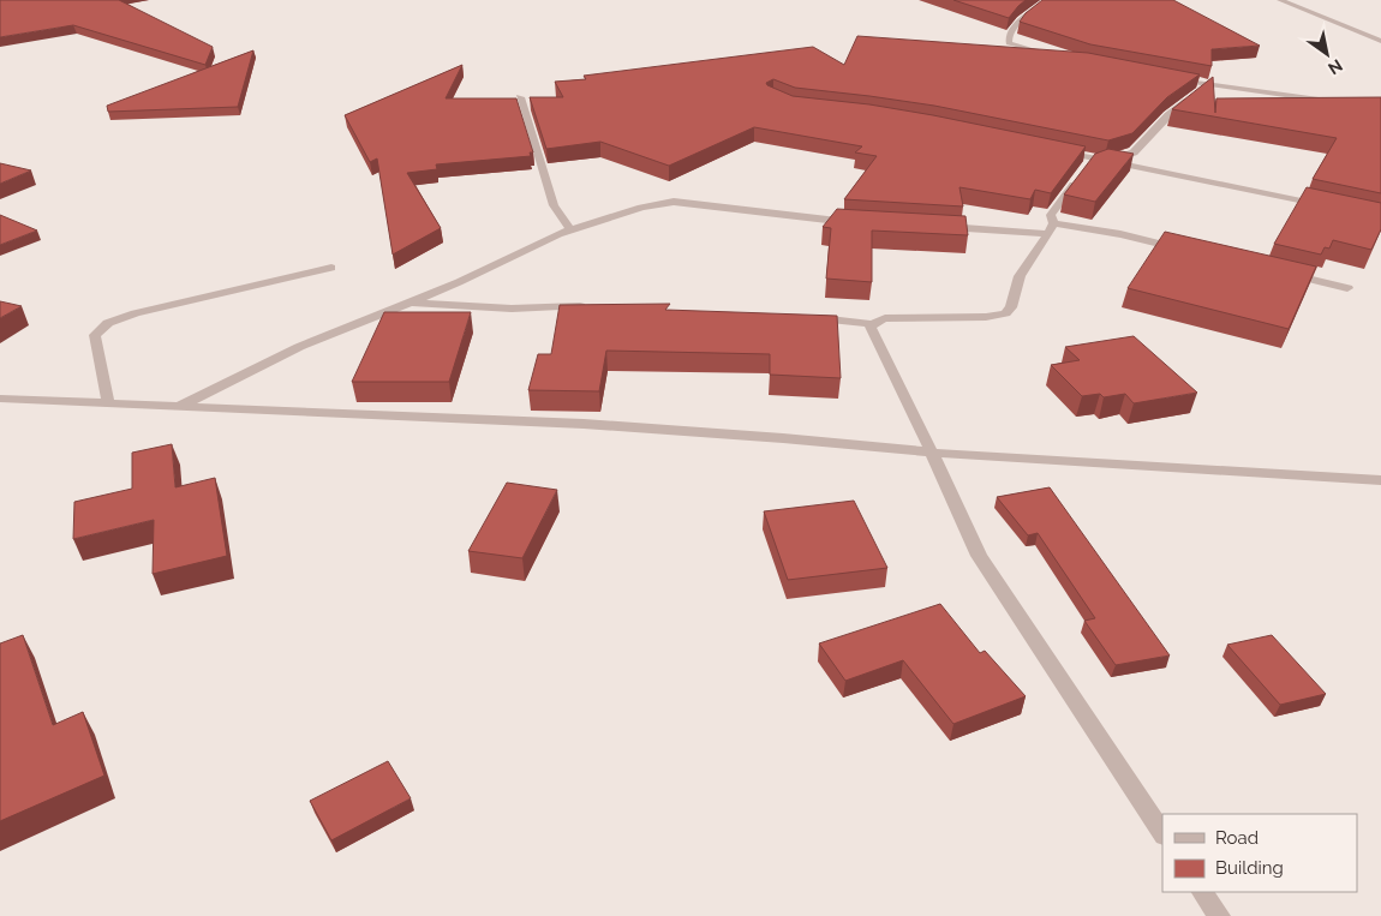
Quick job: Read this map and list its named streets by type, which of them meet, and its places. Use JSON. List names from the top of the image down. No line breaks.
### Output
{"legend":["Road","Building"],"north":"bottom right"}
